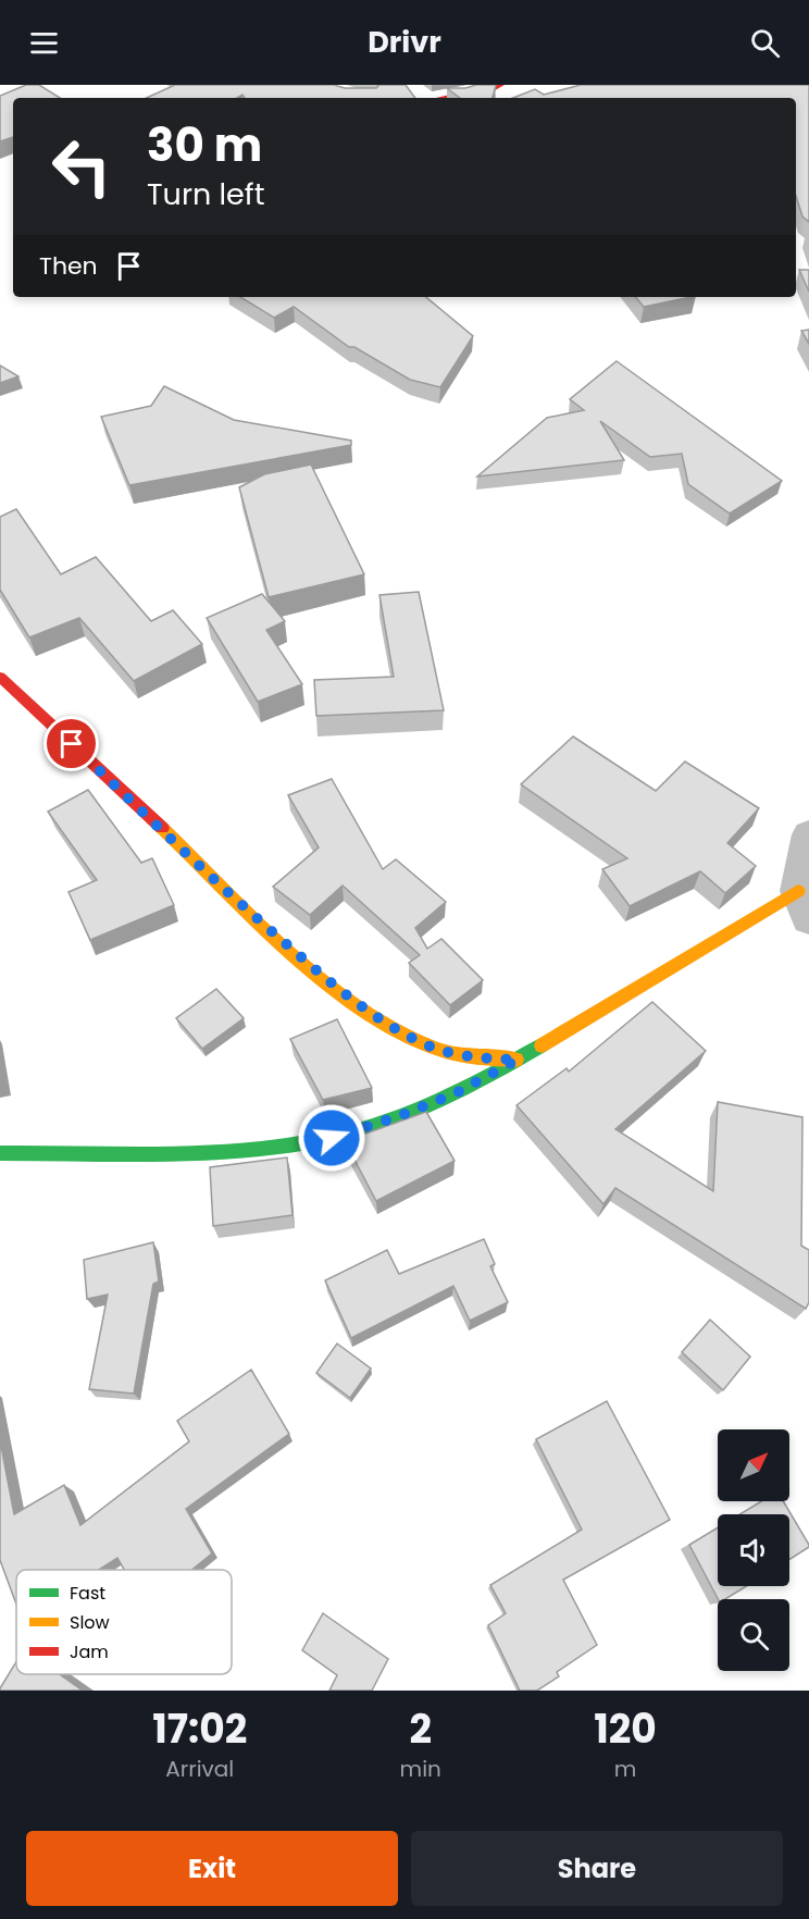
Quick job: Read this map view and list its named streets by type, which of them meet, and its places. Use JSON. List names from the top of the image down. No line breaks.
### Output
{"legend":["Fast","Slow","Jam"],"north":"top right","page":{"header":"Drivr","turn":["30 m","Turn left"],"then":"Then","eta":["17:02","Arrival","2","min","120","m"],"buttons":["Exit","Share"]}}
